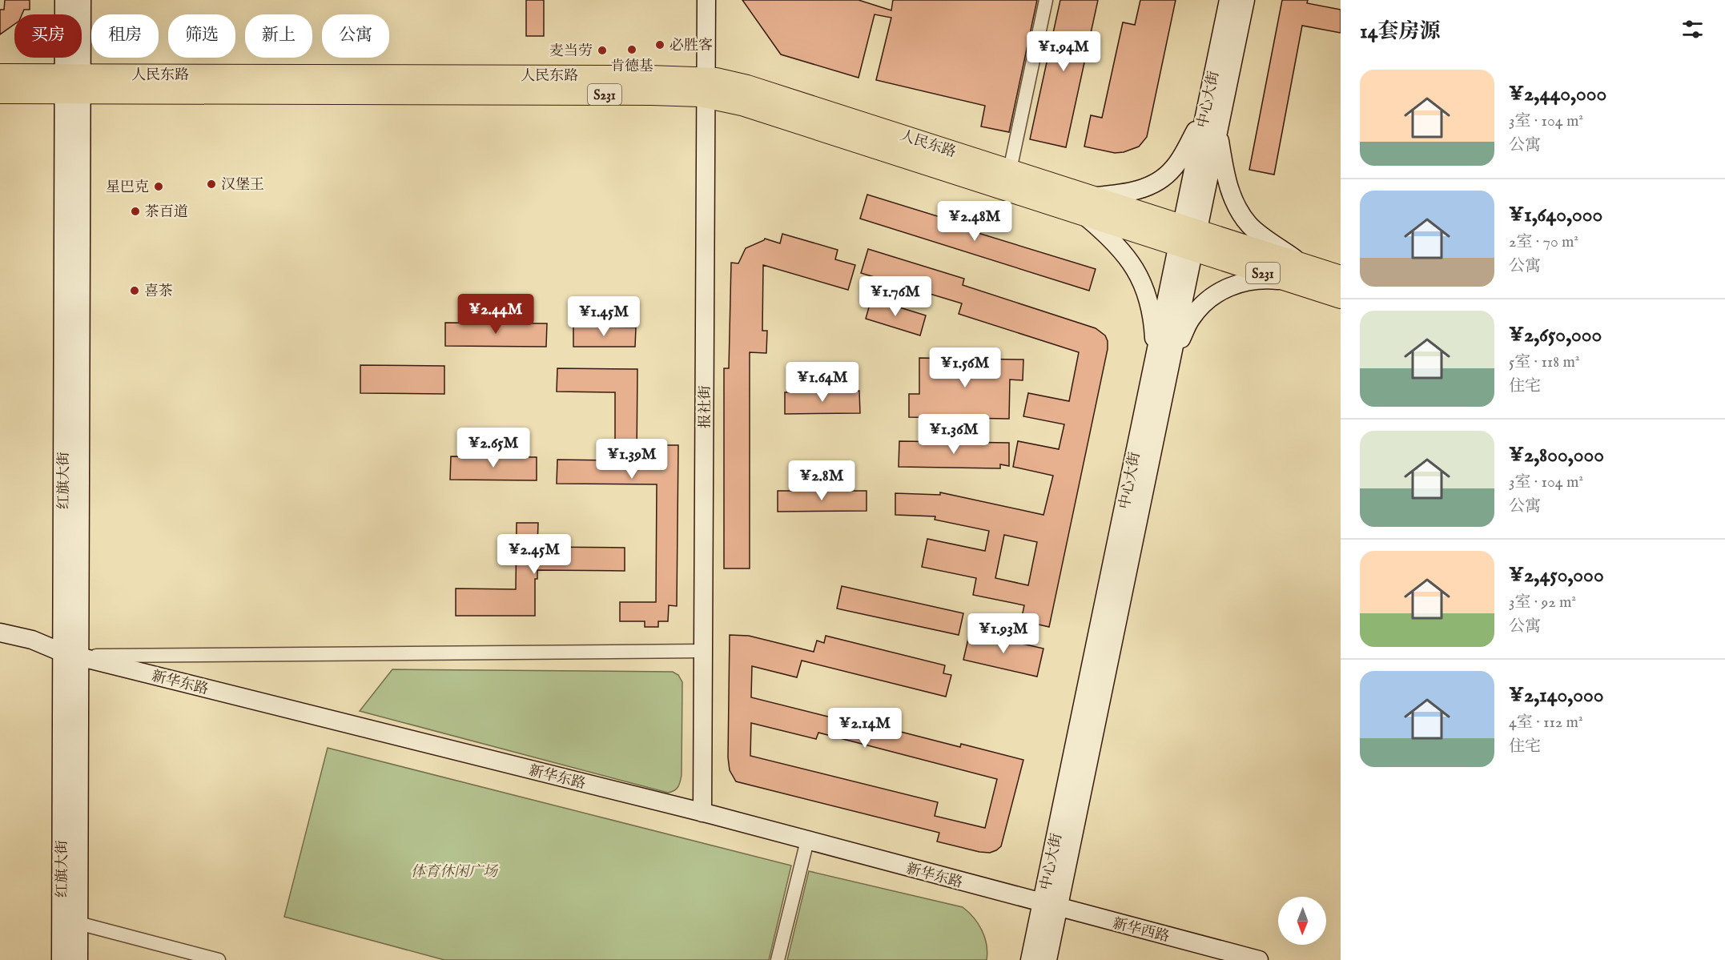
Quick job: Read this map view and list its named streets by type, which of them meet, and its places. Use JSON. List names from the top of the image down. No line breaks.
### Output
{"streets":{"main road":["人民东路","S231","中心大街","报社街","红旗大街","新华东路","新华西路"]},"crossings":[["人民东路","S231"],["人民东路","中心大街"],["人民东路","报社街"],["人民东路","红旗大街"],["S231","中心大街"],["中心大街","新华东路"],["中心大街","新华西路"],["报社街","新华东路"],["红旗大街","新华东路"],["新华东路","新华西路"]],"parks":["体育休闲广场"],"places":["必胜客","肯德基","麦当劳","汉堡王","星巴克","茶百道","喜茶"],"north":"bottom","page":{"heading":"14套房源","chip":["买房","租房","筛选","新上","公寓"],"price":["¥1.94M","¥2.48M","¥1.76M","¥2.44M","¥1.45M","¥1.56M","¥1.64M","¥1.36M","¥2.65M","¥1.39M","¥2.8M","¥2.45M","¥1.93M","¥2.14M"],"list":[{"name":"¥2,440,000","note":"3室 · 104 m² · 公寓"},{"name":"¥1,640,000","note":"2室 · 70 m² · 公寓"},{"name":"¥2,650,000","note":"5室 · 118 m² · 住宅"},{"name":"¥2,800,000","note":"3室 · 104 m² · 公寓"},{"name":"¥2,450,000","note":"3室 · 92 m² · 公寓"},{"name":"¥2,140,000","note":"4室 · 112 m² · 住宅"}]}}
